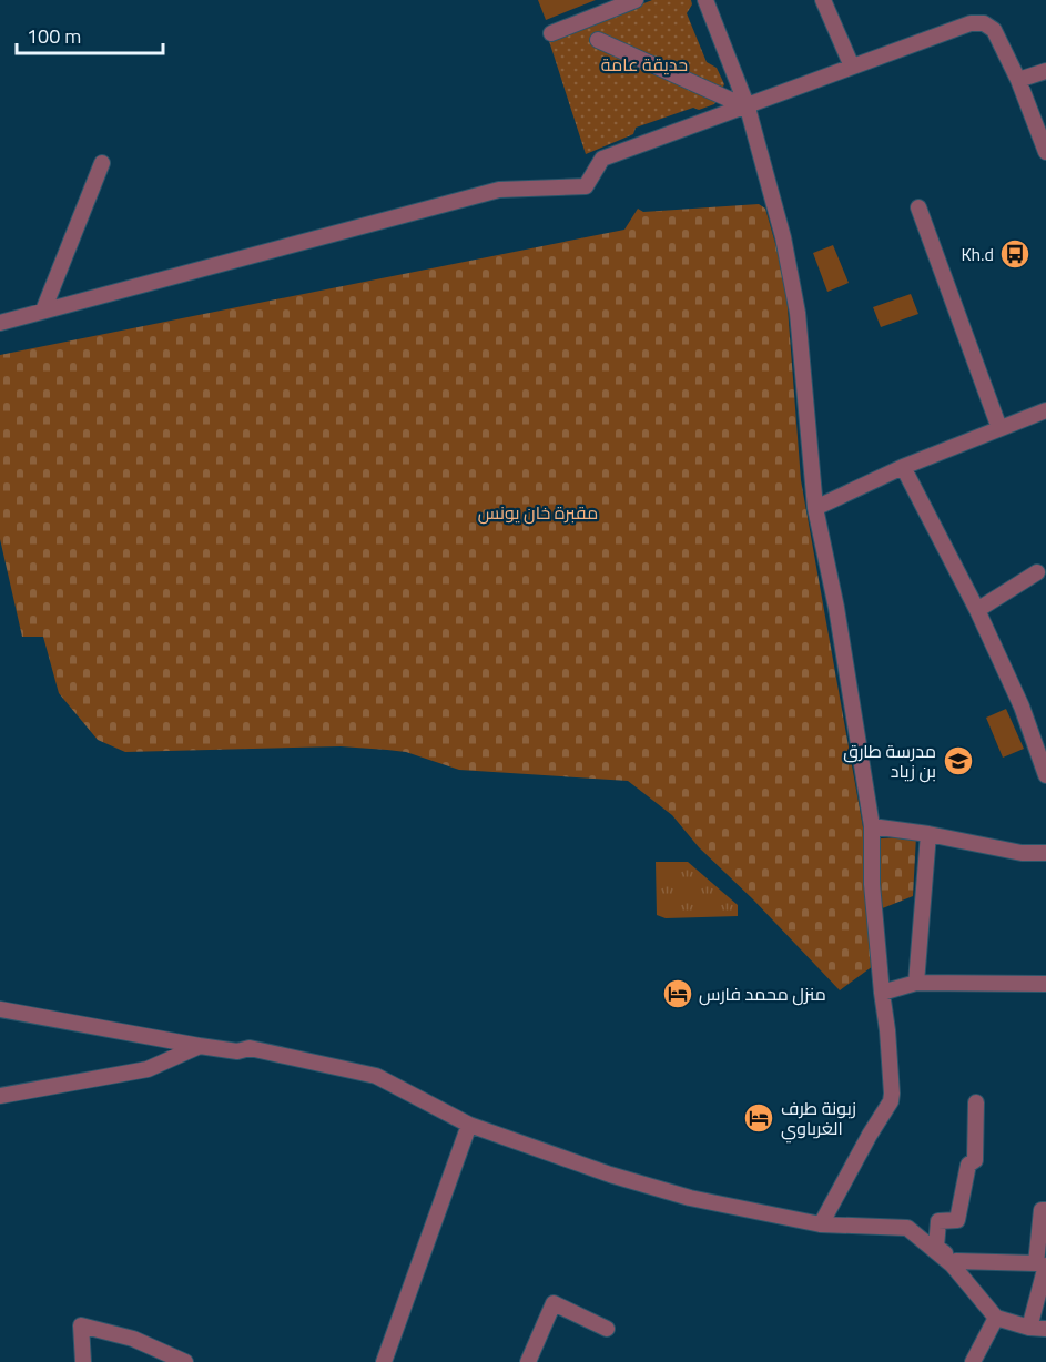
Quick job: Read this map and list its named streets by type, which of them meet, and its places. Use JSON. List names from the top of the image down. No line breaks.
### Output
{"parks":["حديقة عامة","مقبرة خان يونس"],"places":{"bus stop":["Kh.d"],"school or university":["مدرسة طارق بن زياد"],"hotel":["منزل محمد فارس","زبونة طرف الغرباوي"]},"scale_bar":"100 m"}
